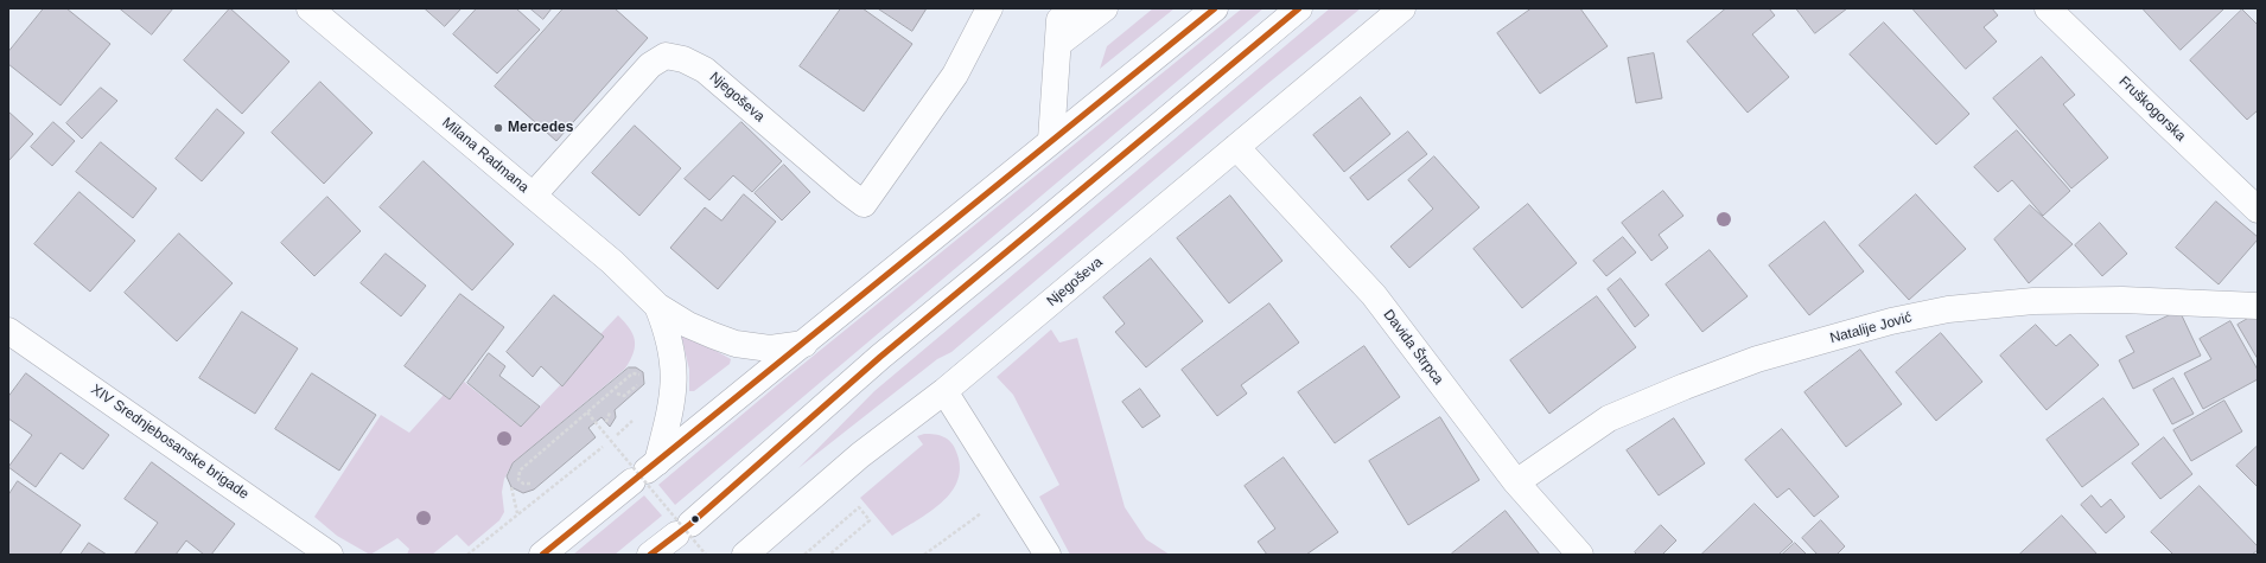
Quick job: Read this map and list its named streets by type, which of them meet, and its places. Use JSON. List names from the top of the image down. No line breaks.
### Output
{"streets":{"street":["Njegoševa","Fruškogorska","Milana Radmana","Natalije Jović","Davida Štrpca","XIV Srednjebosanske brigade"]},"crossings":[["Njegoševa","Milana Radmana"],["Njegoševa","Davida Štrpca"],["Natalije Jović","Davida Štrpca"]],"places":["Mercedes"]}
